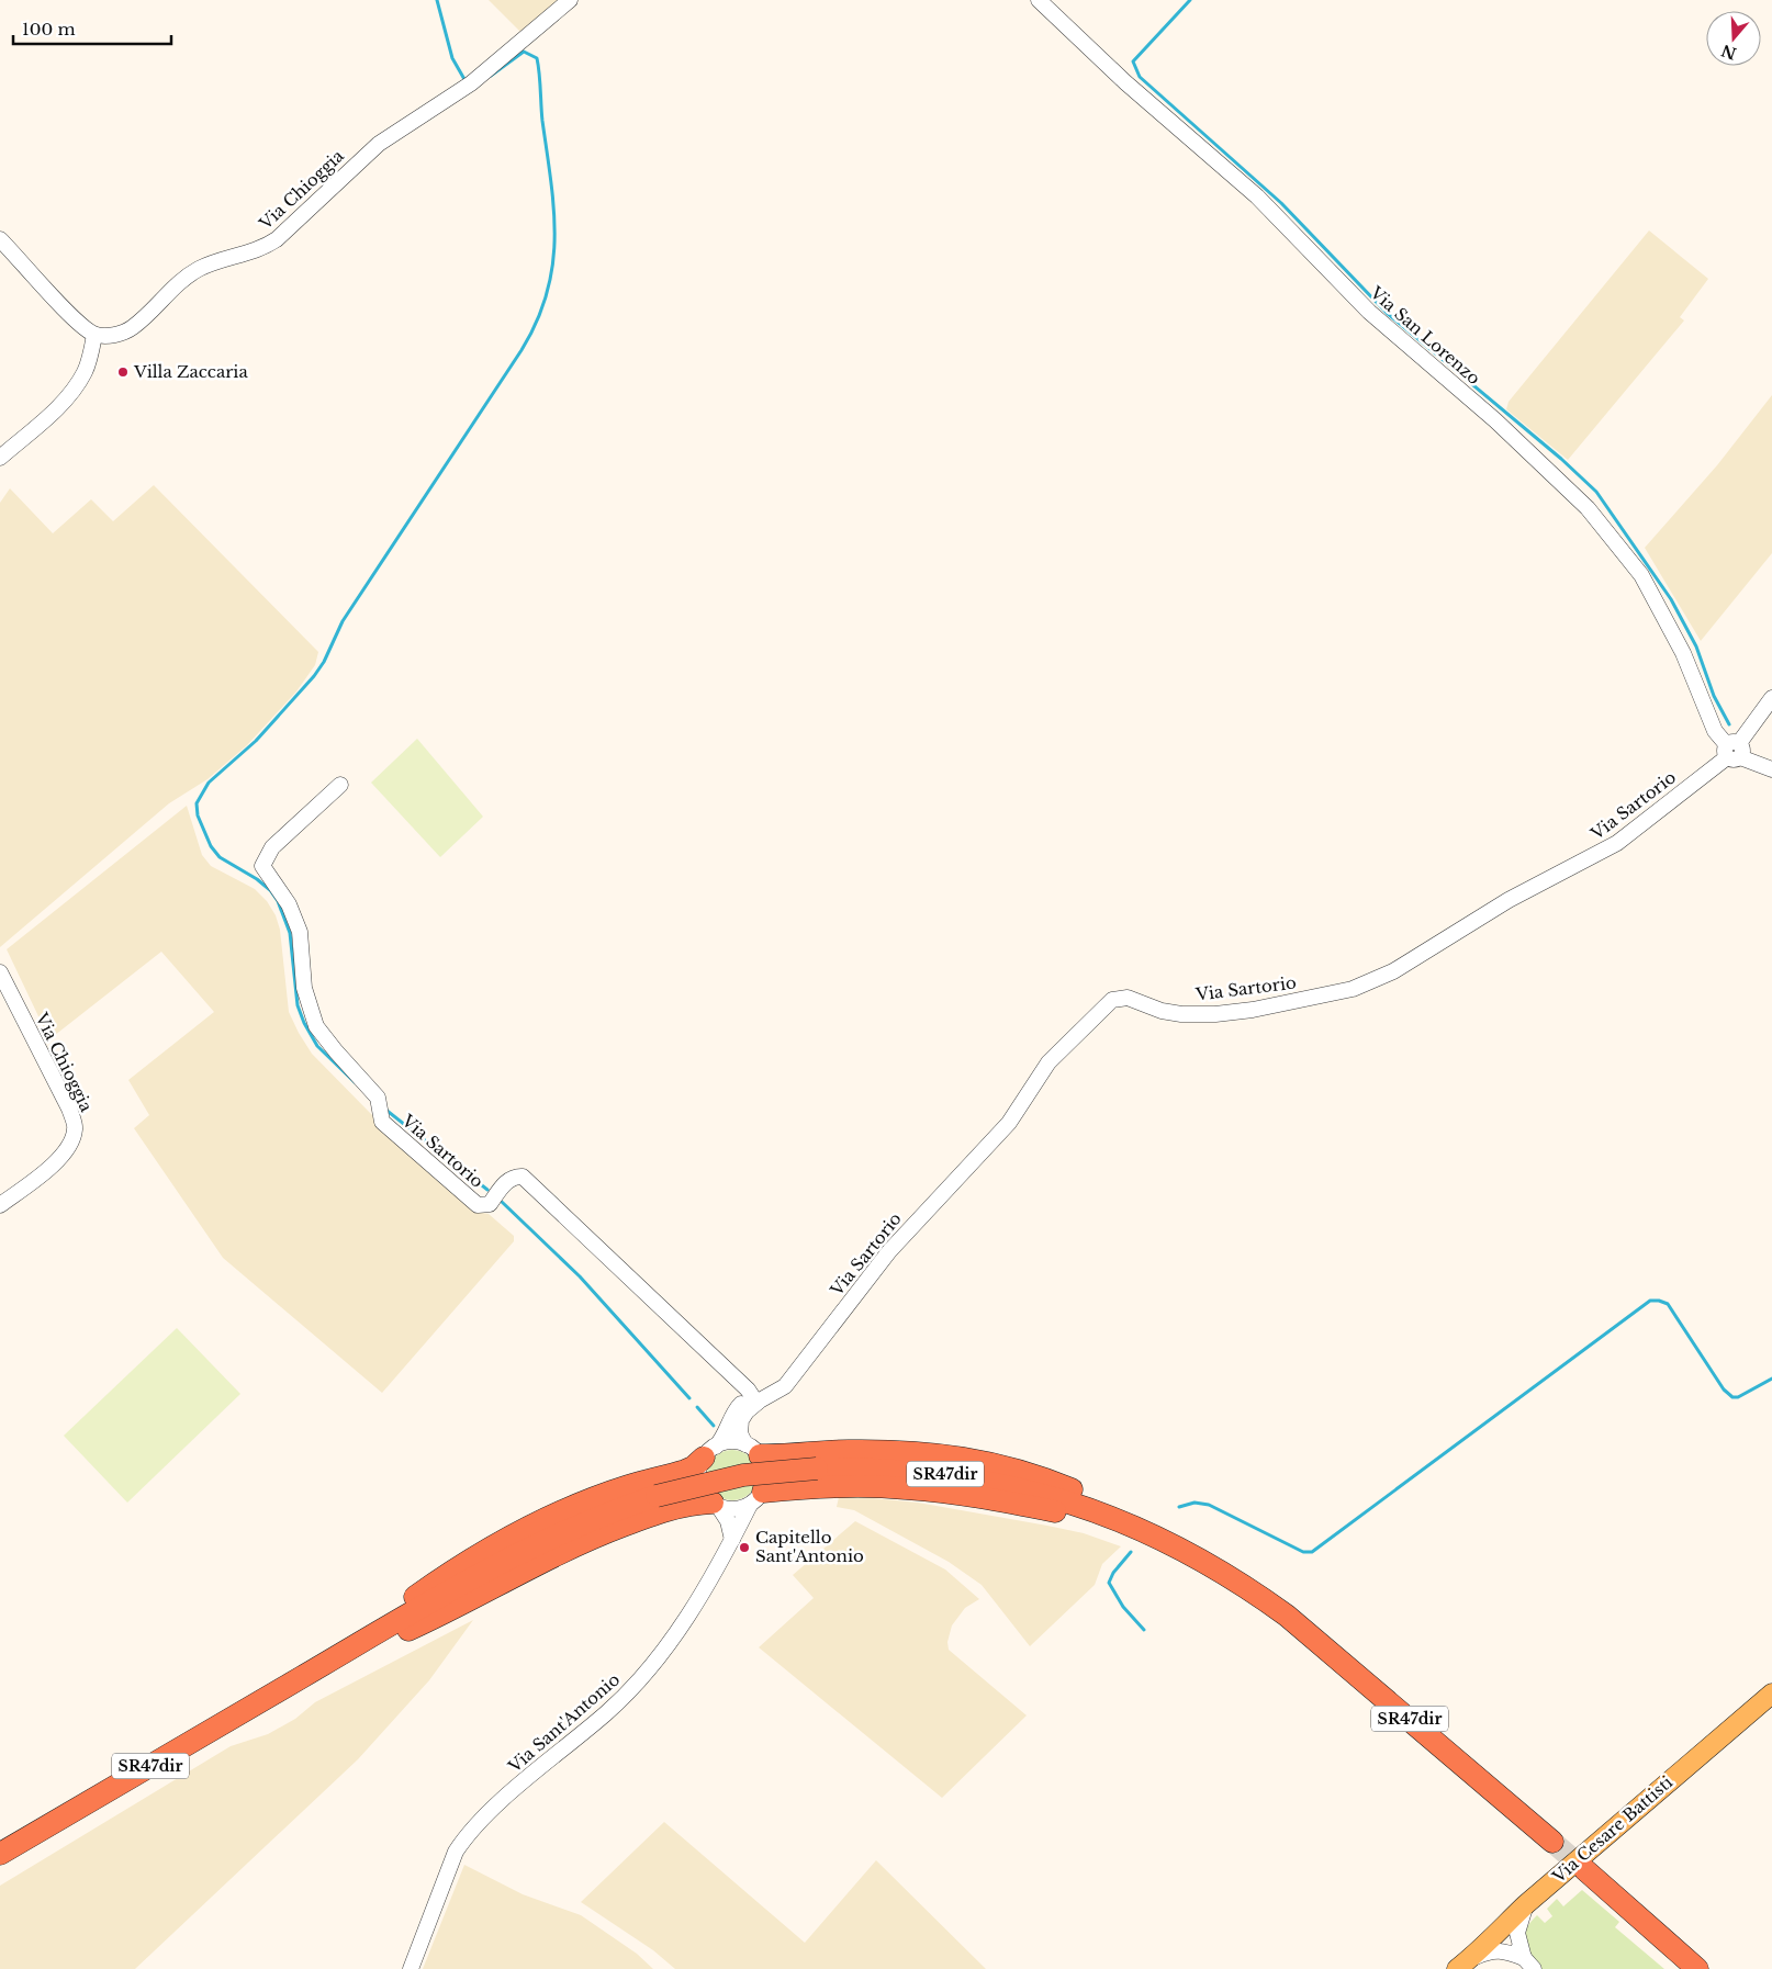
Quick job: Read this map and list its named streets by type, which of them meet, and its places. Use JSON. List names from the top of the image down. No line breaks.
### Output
{"streets":{"highway":["SR47dir"],"main road":["Via Cesare Battisti"],"street":["Via Chioggia","Via San Lorenzo","Via Sartorio","Via Sant'Antonio"]},"crossings":[["Via San Lorenzo","Via Sartorio"],["Via Sartorio","Via Sant'Antonio"]],"places":["Villa Zaccaria","Capitello Sant'Antonio"],"scale_bar":"100 m","north":"bottom"}
